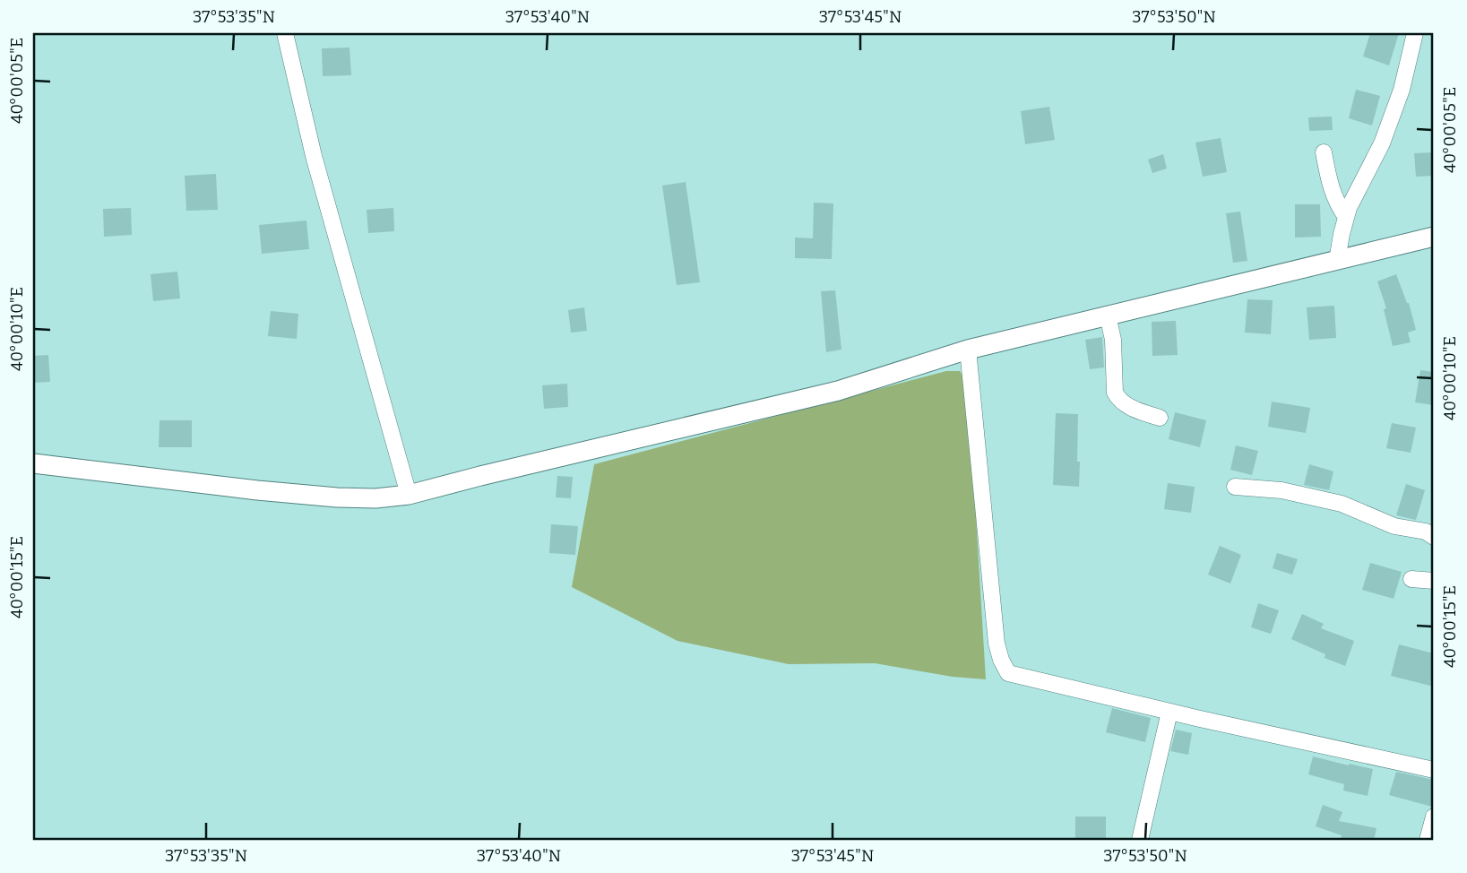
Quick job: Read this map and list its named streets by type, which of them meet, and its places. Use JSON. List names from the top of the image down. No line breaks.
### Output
{"coordinates":["37°53'35\"N","37°53'40\"N","37°53'45\"N","37°53'50\"N","40°00'05\"E","40°00'10\"E","40°00'15\"E"]}
